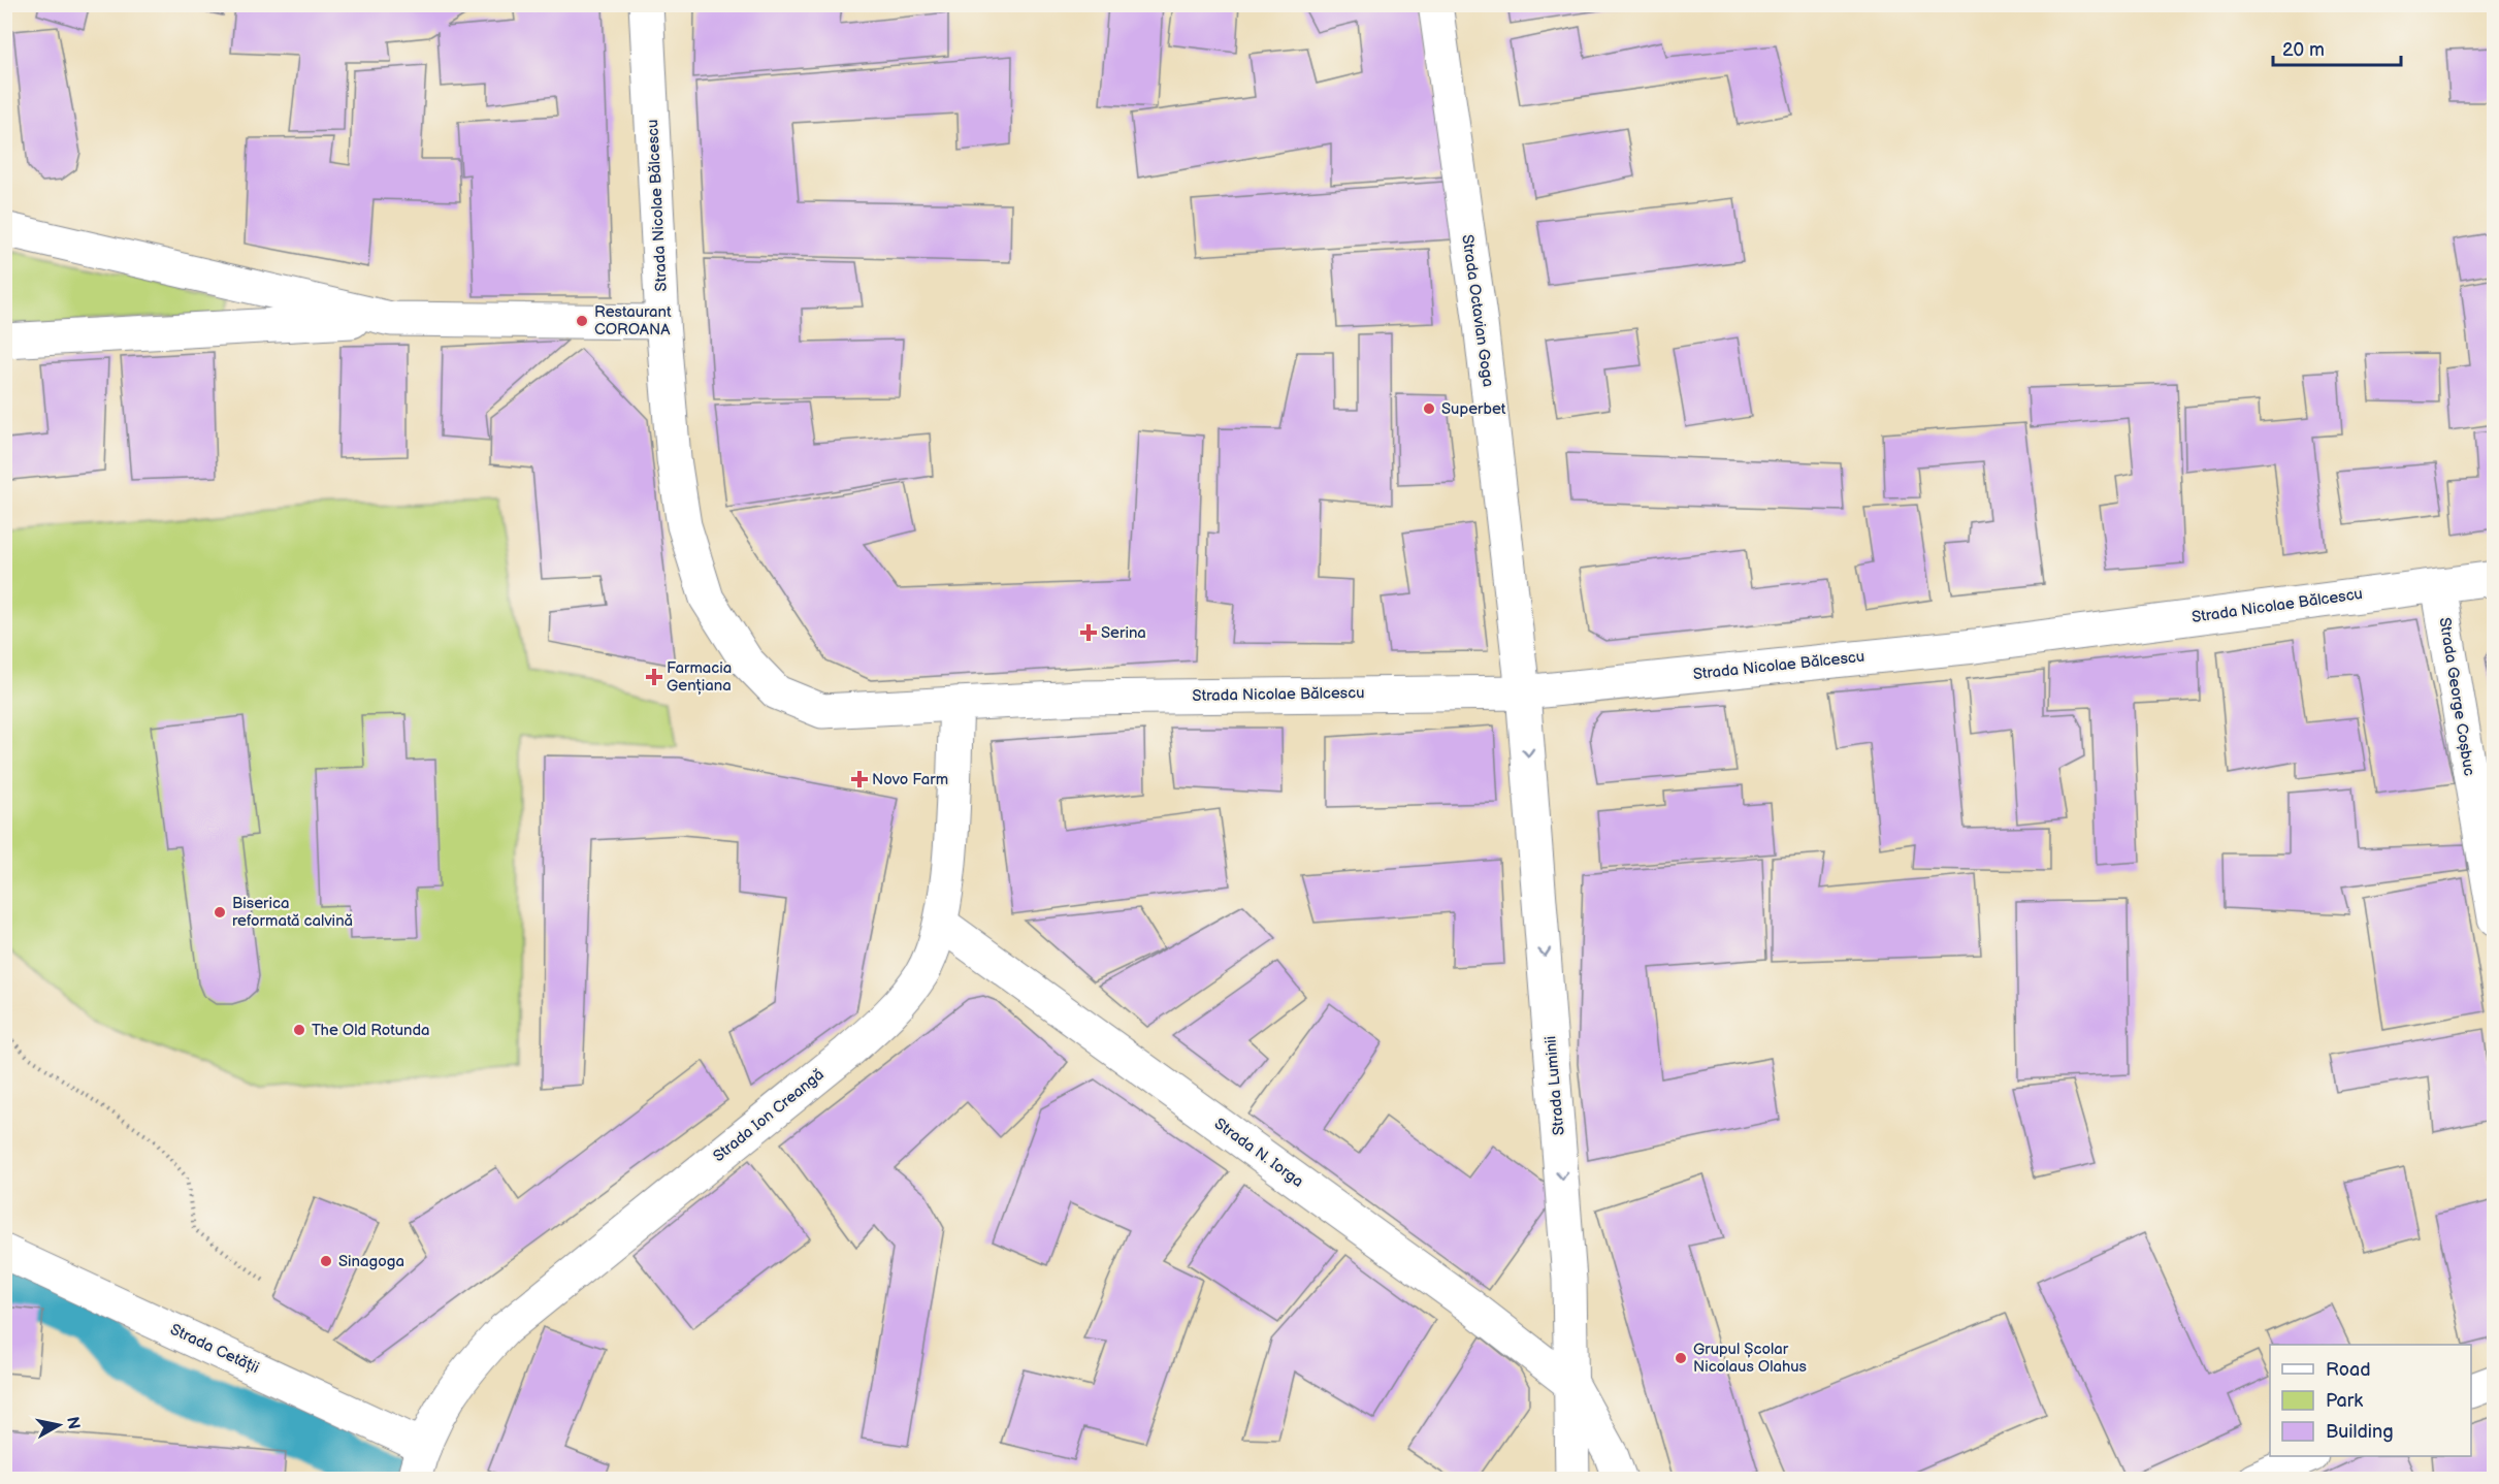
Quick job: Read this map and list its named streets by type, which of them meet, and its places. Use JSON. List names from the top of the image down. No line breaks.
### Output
{"streets":{"street":["Strada Nicolae Bălcescu","Strada Octavian Goga","Strada George Coșbuc","Strada Luminii","Strada Ion Creangă","Strada N. Iorga","Strada Cetății"]},"crossings":[["Strada Nicolae Bălcescu","Strada Octavian Goga"],["Strada Nicolae Bălcescu","Strada George Coșbuc"],["Strada Nicolae Bălcescu","Strada Luminii"],["Strada Nicolae Bălcescu","Strada Ion Creangă"],["Strada Octavian Goga","Strada Luminii"],["Strada Luminii","Strada N. Iorga"],["Strada Ion Creangă","Strada N. Iorga"],["Strada Ion Creangă","Strada Cetății"]],"one_way":["Strada Luminii"],"places":{"other":["Restaurant COROANA","Superbet","Biserica reformată calvină","The Old Rotunda","Sinagoga","Grupul Școlar Nicolaus Olahus"],"health":["Serina","Farmacia Gențiana","Novo Farm"]},"legend":["Road","Park","Building"],"scale_bar":"20 m","north":"right"}
